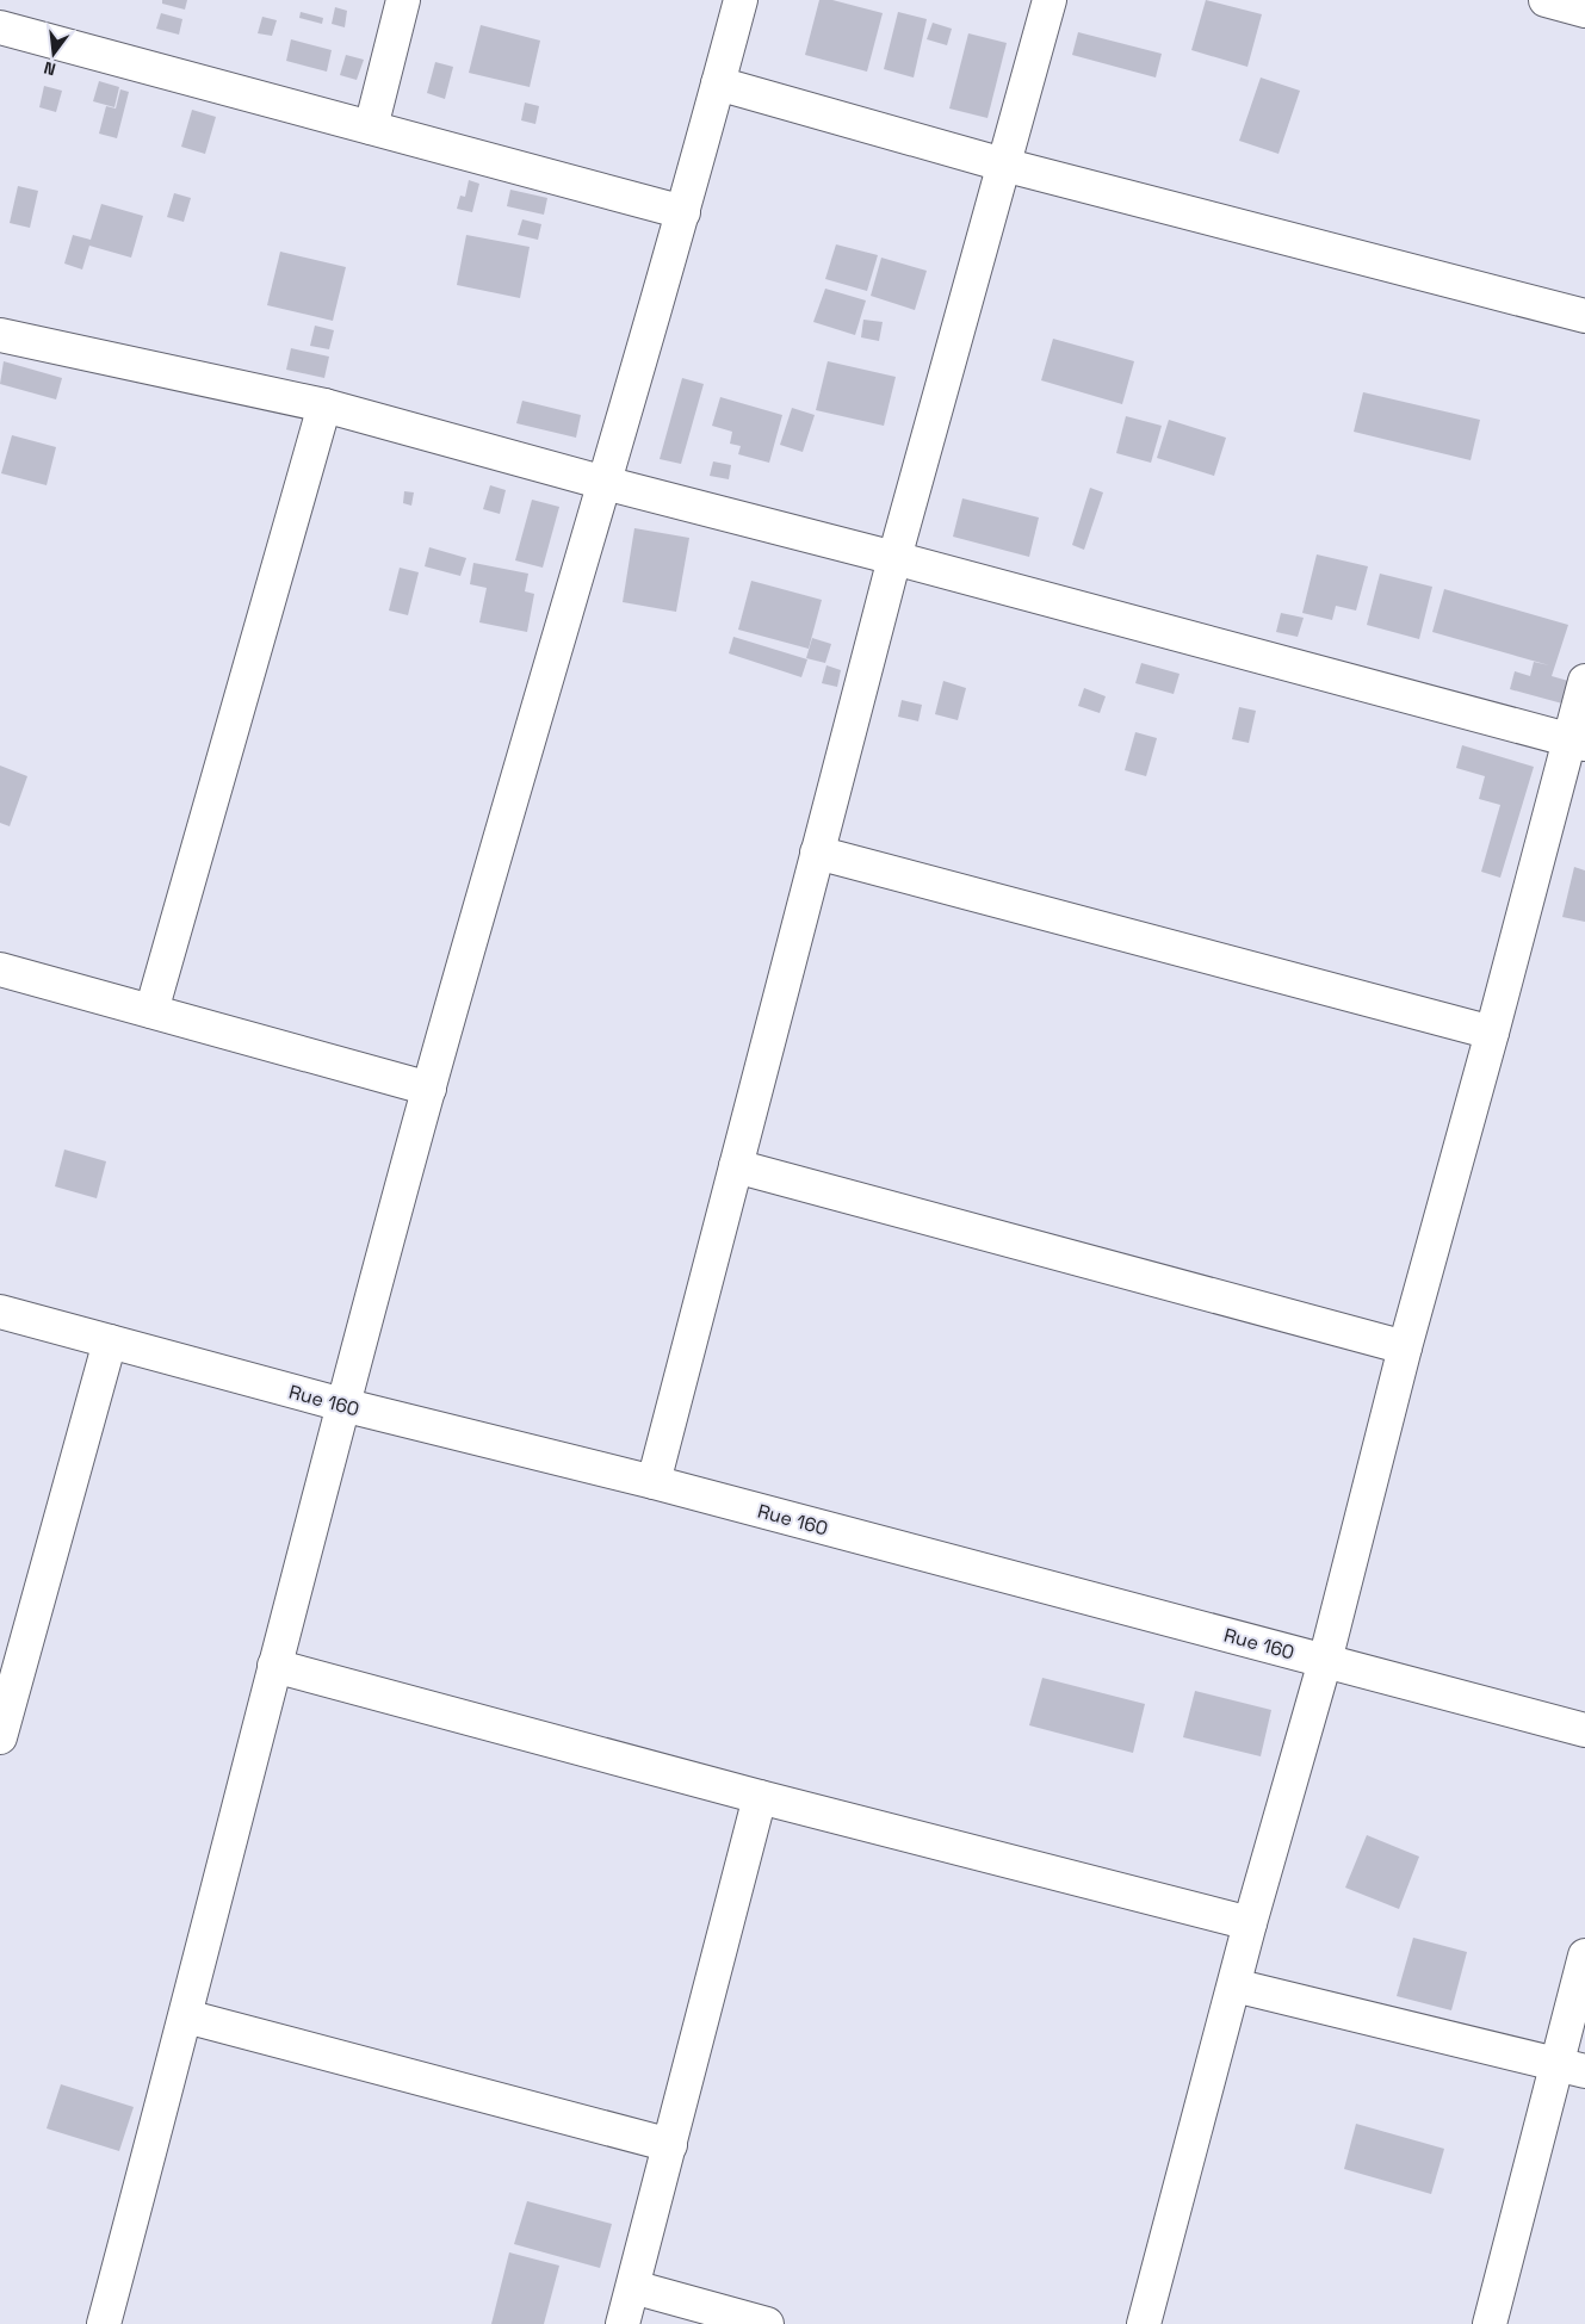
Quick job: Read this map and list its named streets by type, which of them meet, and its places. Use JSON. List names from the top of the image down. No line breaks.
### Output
{"streets":{"street":["Rue 160"]},"north":"bottom"}
